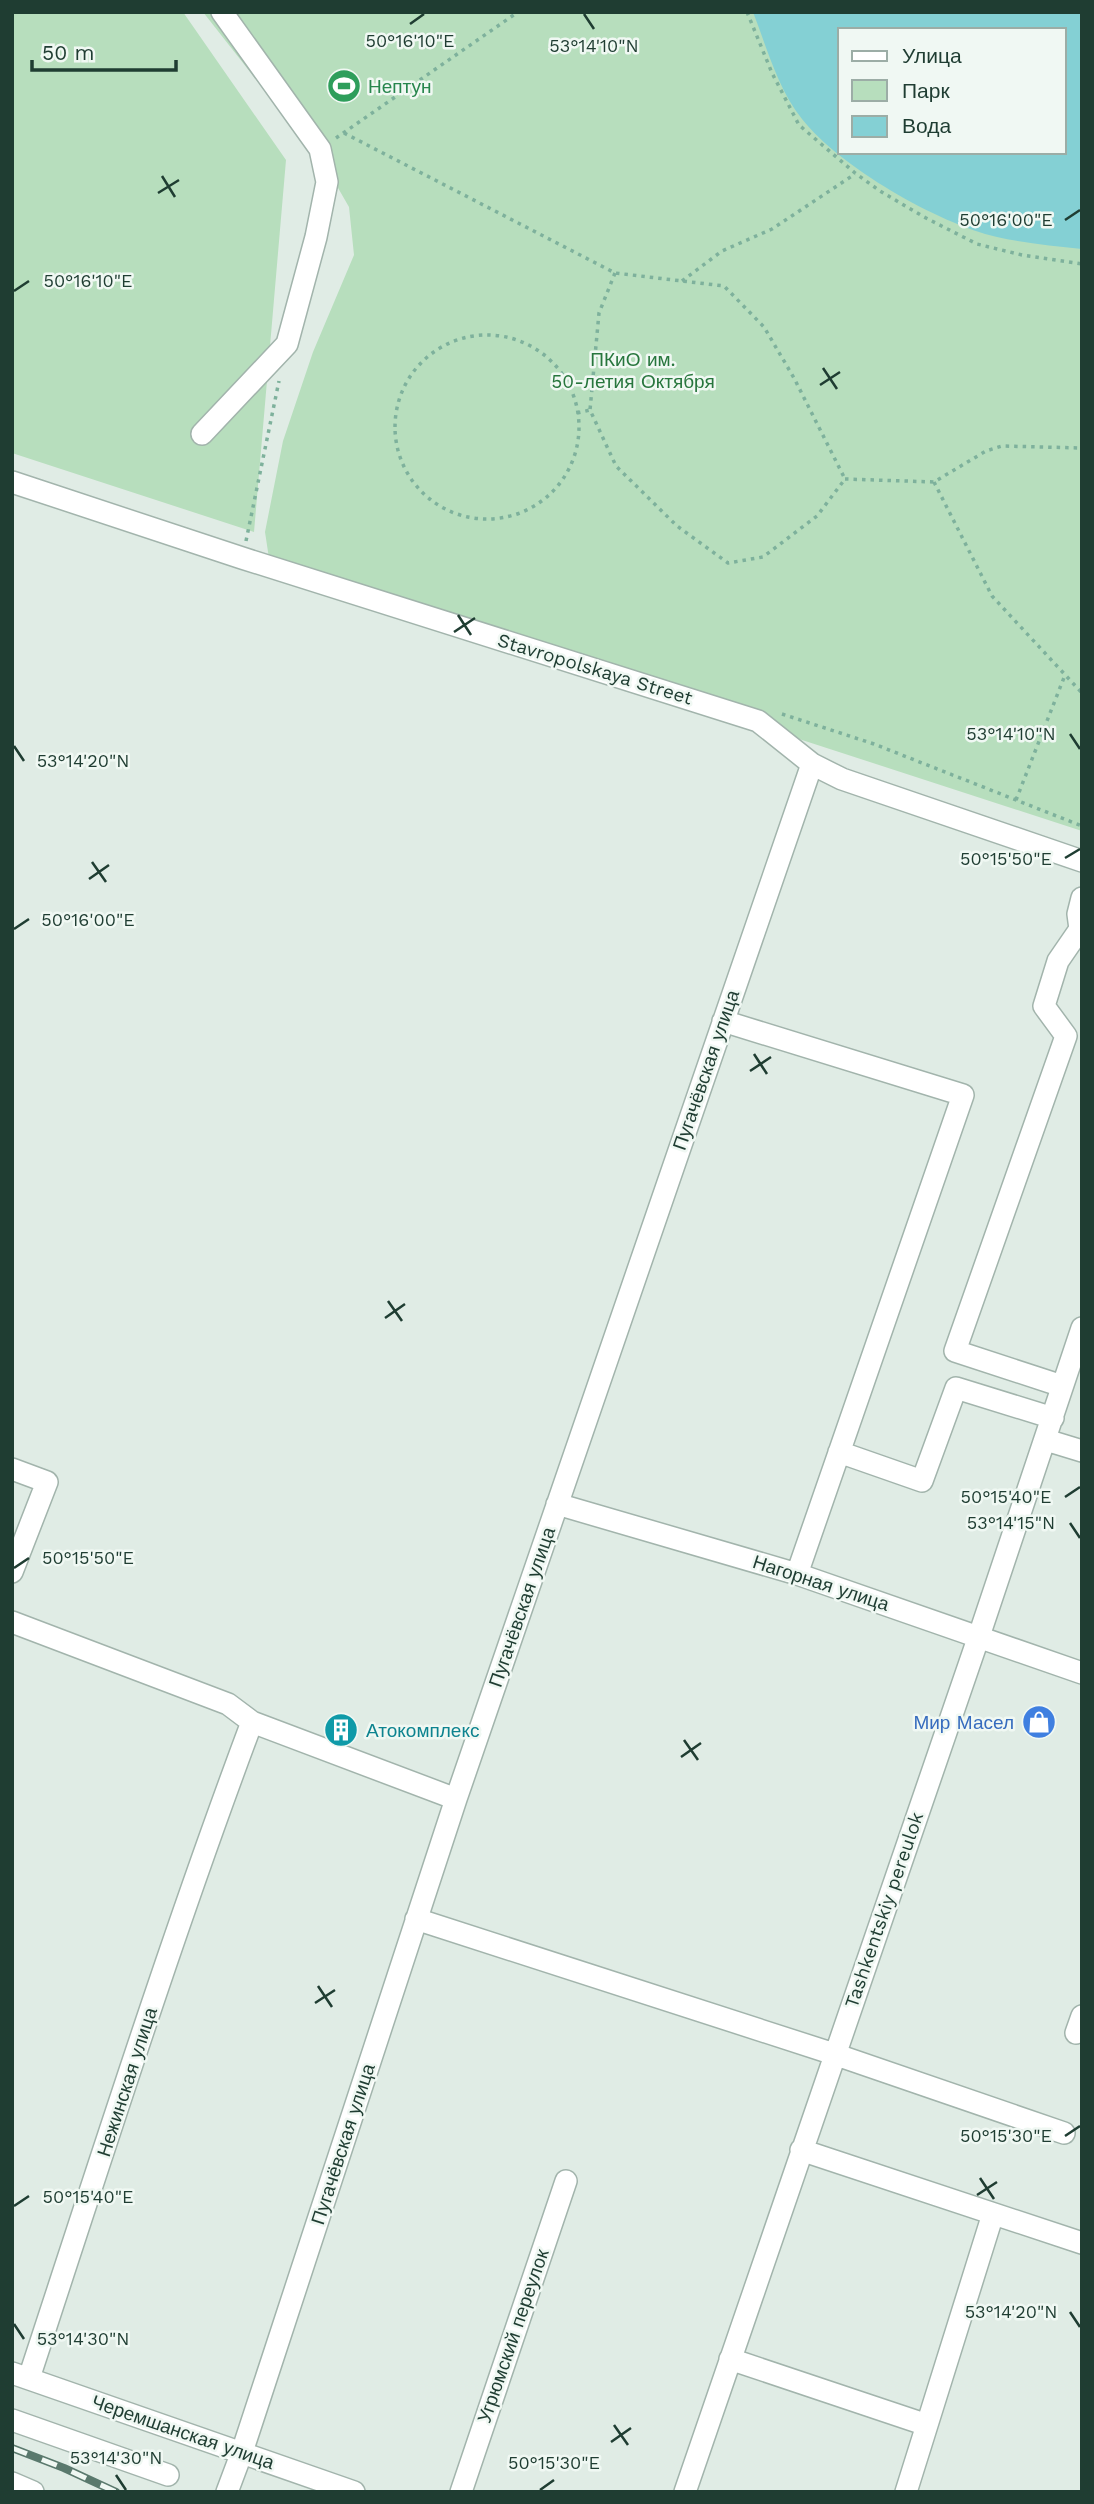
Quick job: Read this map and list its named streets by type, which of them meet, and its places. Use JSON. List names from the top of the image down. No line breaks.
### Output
{"streets":{"street":["Stavropolskaya Street","Пугачёвская улица","Нагорная улица","Tashkentskiy pereulok","Нежинская улица","Угрюмский переулок","Черемшанская улица"]},"crossings":[["Stavropolskaya Street","Пугачёвская улица"],["Пугачёвская улица","Нагорная улица"],["Пугачёвская улица","Черемшанская улица"],["Нагорная улица","Tashkentskiy pereulok"],["Нежинская улица","Черемшанская улица"]],"parks":["ПКиО им. 50-летия Октября"],"places":{"sports":["Нептун"],"shop":["Мир Масел"],"building":["Атокомплекс"]},"legend":["Улица","Парк","Вода"],"scale_bar":"50 m","coordinates":["50°16'10\"E","53°14'10\"N","50°16'00\"E","53°14'20\"N","50°15'50\"E","50°15'40\"E","53°14'15\"N","50°15'30\"E","53°14'30\"N"]}
